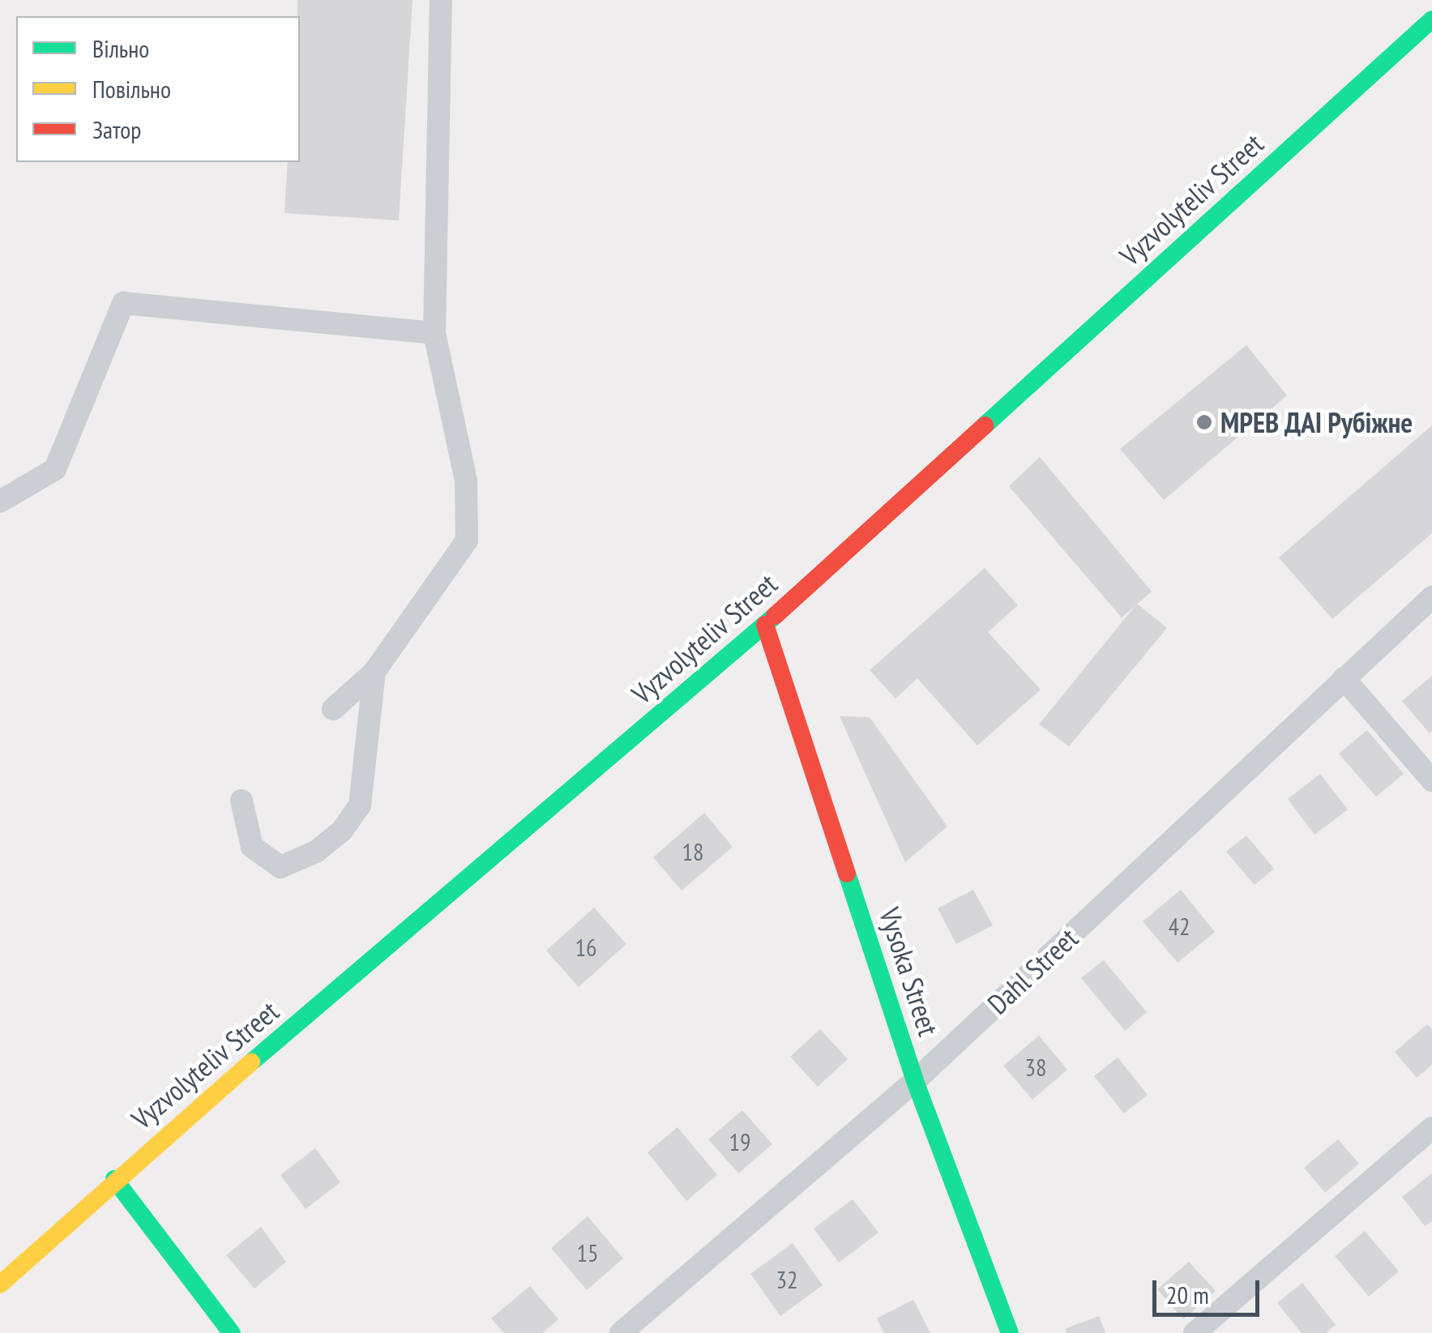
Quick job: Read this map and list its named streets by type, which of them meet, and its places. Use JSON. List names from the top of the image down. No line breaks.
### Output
{"streets":{"street":["Vyzvolyteliv Street","Vysoka Street"],"lane":["Dahl Street"]},"crossings":[["Vyzvolyteliv Street","Vysoka Street"],["Dahl Street","Vysoka Street"]],"places":["МРЕВ ДАІ Рубіжне"],"house_numbers":["18","42","16","38","19","15","32"],"legend":["Вільно","Повільно","Затор"],"scale_bar":"20 m"}
